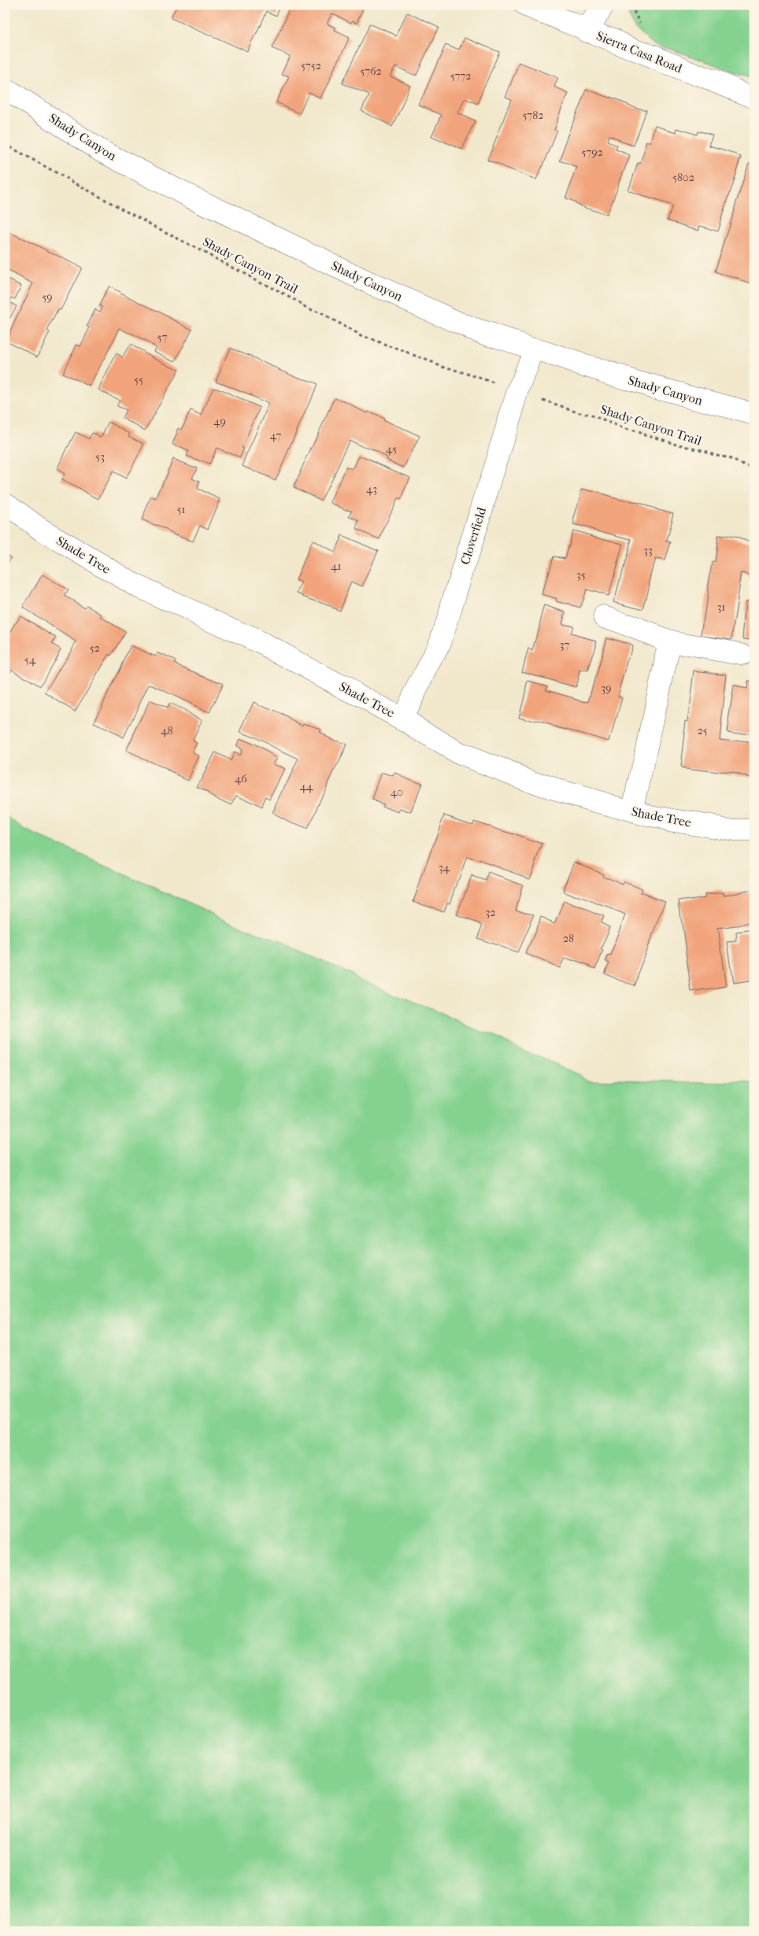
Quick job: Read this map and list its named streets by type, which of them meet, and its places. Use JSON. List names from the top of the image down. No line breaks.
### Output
{"streets":{"street":["Sierra Casa Road","Shady Canyon","Cloverfield","Shade Tree"],"path":["Shady Canyon Trail"]},"crossings":[["Shady Canyon","Cloverfield"],["Cloverfield","Shade Tree"]],"house_numbers":["5752","5762","5772","5782","5792","5802","59","57","55","49","47","45","53","43","51","33","41","35","31","37","52","54","39","48","25","46","44","40","34","32","28"]}
